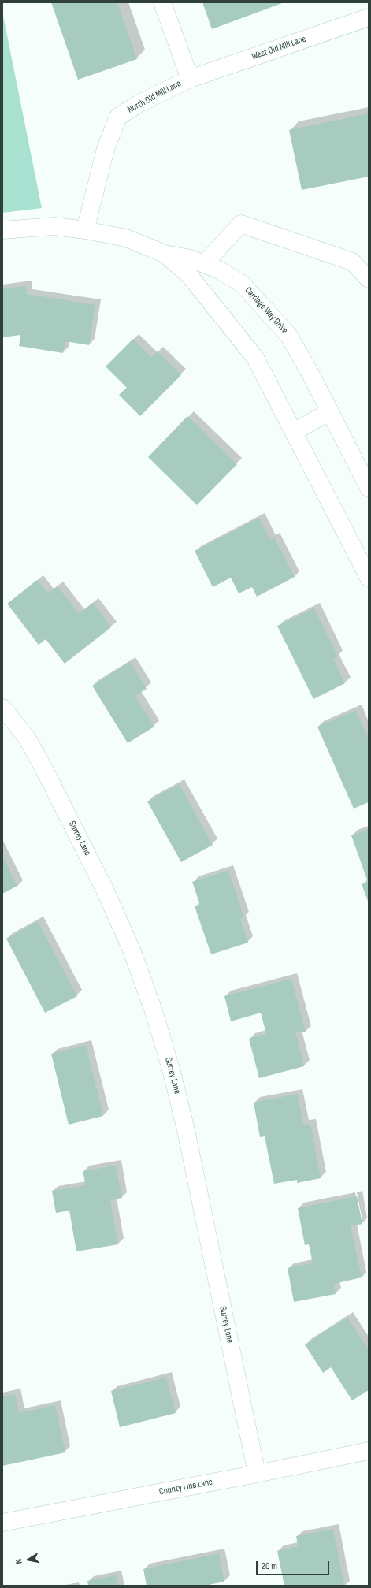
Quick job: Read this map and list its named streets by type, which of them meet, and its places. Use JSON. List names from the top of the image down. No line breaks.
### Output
{"streets":{"street":["West Old Mill Lane","North Old Mill Lane","Carriage Way Drive","Surrey Lane","County Line Lane"]},"crossings":[["West Old Mill Lane","North Old Mill Lane"],["North Old Mill Lane","Carriage Way Drive"],["Surrey Lane","County Line Lane"]],"scale_bar":"20 m","north":"left"}
